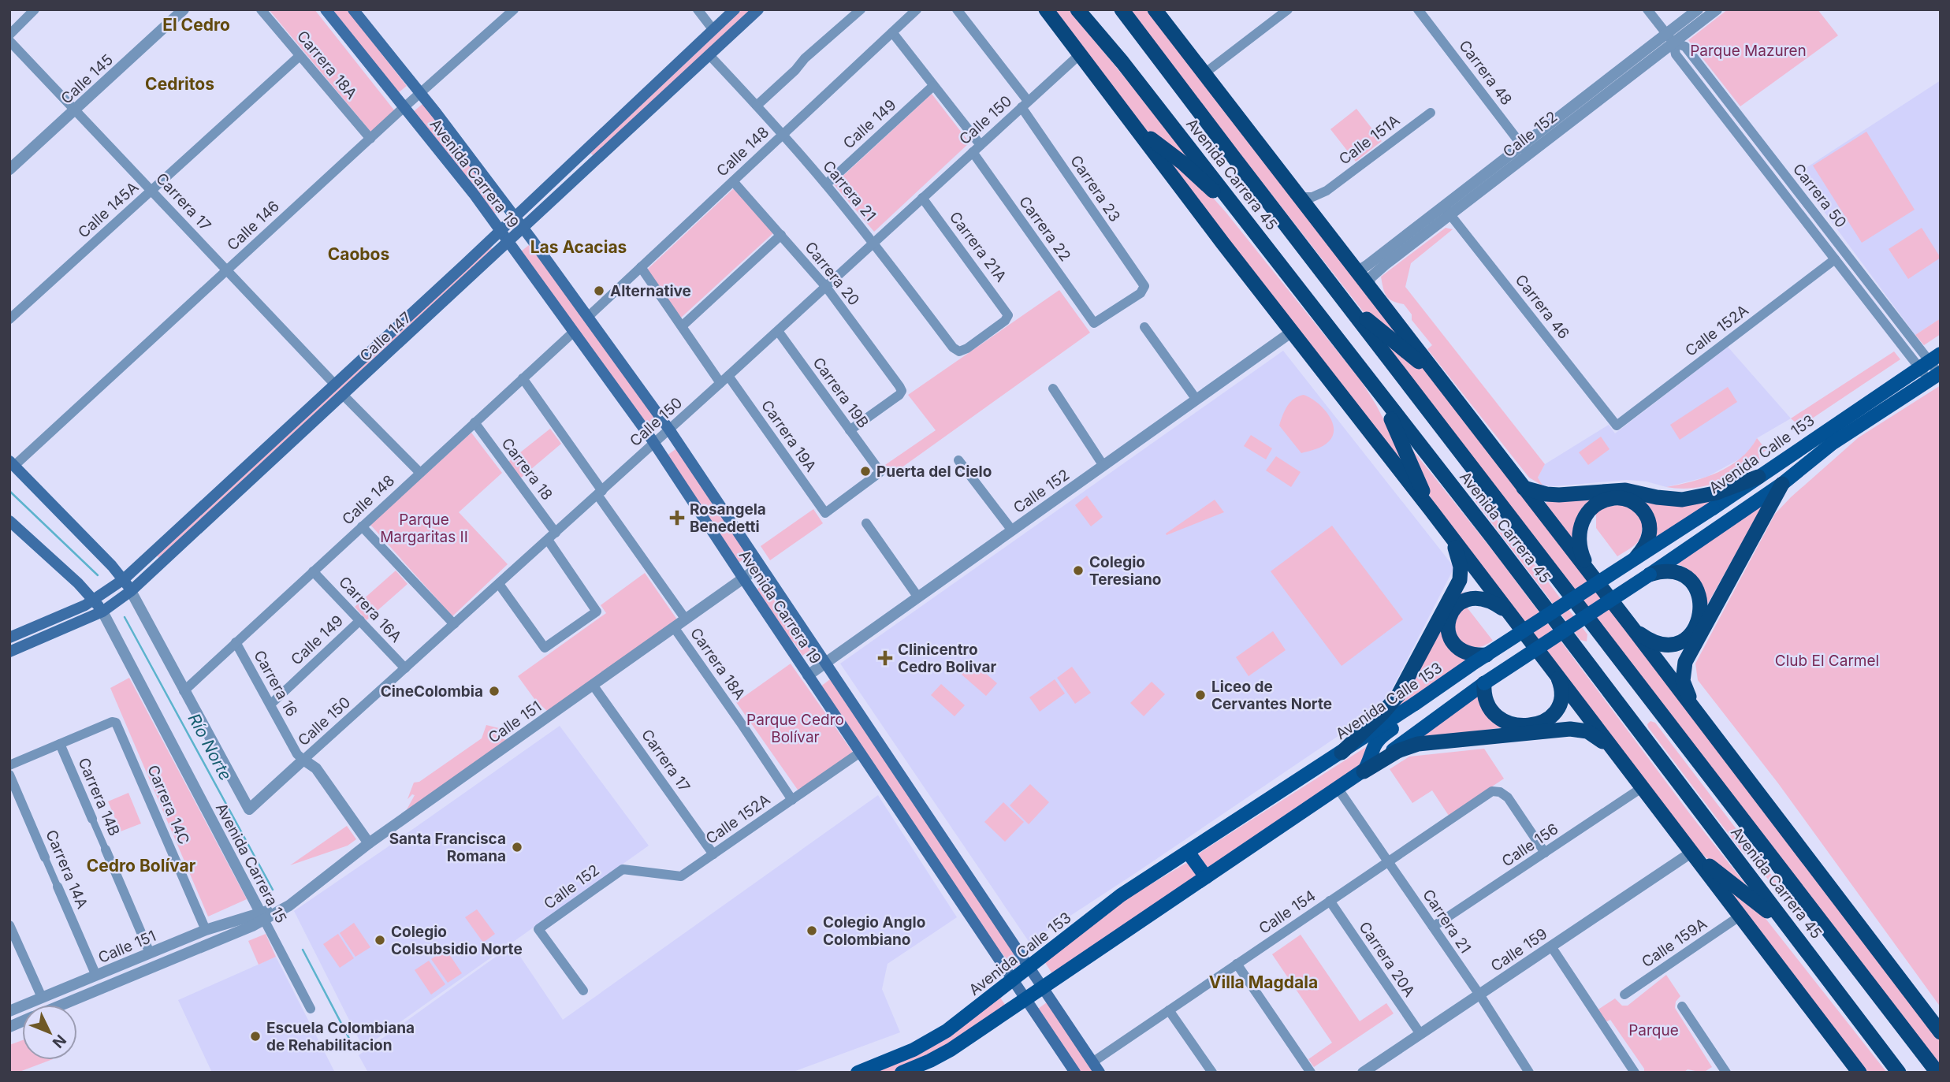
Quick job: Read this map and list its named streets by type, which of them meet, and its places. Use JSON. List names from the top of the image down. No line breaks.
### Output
{"streets":{"highway":["Avenida Carrera 45"],"main road":["Avenida Carrera 19","Calle 147","Avenida Calle 153","Avenida Carrera 15"],"street":["Carrera 18A","Carrera 48","Calle 145","Calle 150","Calle 149","Calle 152","Calle 151A","Calle 148","Carrera 23","Carrera 21","Carrera 50","Carrera 17","Calle 145A","Calle 146","Carrera 22","Carrera 21A","Carrera 20","Carrera 46","Calle 152A","Carrera 19B","Carrera 19A","Carrera 18","Carrera 16A","Carrera 16","Calle 151","Carrera 14B","Carrera 14C","Calle 156","Carrera 14A","Calle 154","Calle 159A","Calle 159","Carrera 20A"]},"crossings":[["Carrera 18A","Calle 150"],["Carrera 18A","Calle 148"],["Carrera 18A","Calle 145A"],["Carrera 18A","Calle 146"],["Carrera 18A","Calle 152A"],["Carrera 18A","Calle 151"],["Carrera 48","Calle 152"],["Calle 145","Carrera 17"],["Calle 150","Avenida Carrera 19"],["Calle 150","Carrera 23"],["Calle 150","Carrera 21"],["Calle 150","Carrera 22"],["Calle 150","Carrera 21A"],["Calle 150","Carrera 20"],["Calle 150","Carrera 19B"],["Calle 150","Carrera 19A"],["Calle 150","Carrera 18"],["Calle 150","Carrera 16A"],["Calle 150","Carrera 16"],["Calle 150","Avenida Carrera 15"],["Calle 149","Carrera 21"],["Calle 149","Carrera 16A"],["Calle 149","Carrera 16"],["Calle 152","Avenida Carrera 19"],["Calle 152","Carrera 50"],["Calle 152","Carrera 46"],["Calle 152","Calle 152A"],["Calle 148","Avenida Carrera 19"],["Calle 148","Carrera 21"],["Calle 148","Carrera 20"],["Calle 148","Carrera 19A"],["Calle 148","Carrera 18"],["Calle 148","Carrera 16A"],["Calle 148","Carrera 16"],["Calle 148","Avenida Carrera 15"],["Avenida Carrera 19","Calle 146"],["Avenida Carrera 19","Calle 152A"],["Avenida Carrera 19","Calle 147"],["Avenida Carrera 19","Avenida Calle 153"],["Avenida Carrera 19","Calle 151"],["Avenida Carrera 19","Calle 154"],["Carrera 23","Carrera 22"],["Carrera 21","Carrera 21A"],["Carrera 21","Calle 147"],["Carrera 21","Avenida Calle 153"],["Carrera 21","Calle 156"],["Carrera 21","Calle 154"],["Carrera 21","Calle 159"],["Carrera 50","Calle 152A"],["Carrera 50","Avenida Calle 153"],["Carrera 17","Calle 145A"],["Carrera 17","Calle 146"],["Carrera 17","Calle 152A"],["Carrera 17","Calle 147"],["Carrera 17","Calle 151"],["Calle 146","Avenida Carrera 15"],["Carrera 20","Carrera 19B"],["Carrera 46","Calle 152A"],["Calle 147","Avenida Carrera 15"],["Carrera 19B","Carrera 19A"],["Carrera 16","Calle 151"],["Calle 151","Carrera 14B"],["Calle 151","Carrera 14C"],["Calle 151","Avenida Carrera 15"],["Calle 151","Carrera 14A"],["Carrera 14B","Carrera 14C"],["Calle 156","Calle 154"],["Calle 154","Carrera 20A"],["Calle 159","Carrera 20A"]],"districts":["El Cedro","Cedritos","Las Acacias","Caobos","Cedro Bolívar","Villa Magdala"],"water":["Río Norte"],"parks":["Parque Mazuren","Parque Margaritas II","Club El Carmel","Parque Cedro Bolívar","Parque"],"places":{"other":["Alternative","Puerta del Cielo","Colegio Teresiano","CineColombia","Liceo de Cervantes Norte","Santa Francisca Romana","Colegio Anglo Colombiano","Colegio Colsubsidio Norte","Escuela Colombiana de Rehabilitacion"],"health":["Rosangela Benedetti","Clinicentro Cedro Bolivar"]},"north":"bottom right"}
